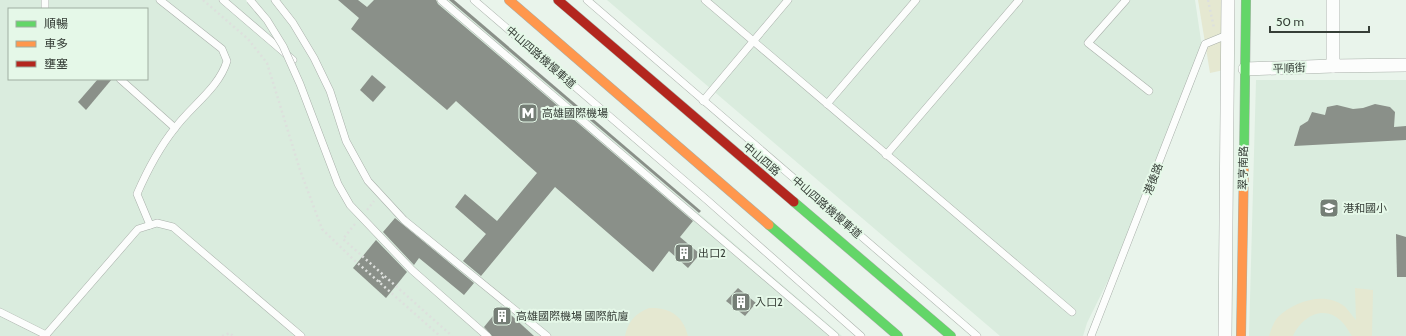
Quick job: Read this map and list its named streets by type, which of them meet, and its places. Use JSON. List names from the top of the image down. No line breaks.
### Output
{"streets":{"main road":["中山四路","翠亨南路"],"street":["平順街"],"lane":["中山四路機慢車道","港後路"]},"crossings":[["平順街","翠亨南路"],["翠亨南路","港後路"]],"places":{"metro station":["高雄國際機場"],"school or university":["港和國小"],"building":["出口2","入口2","高雄國際機場 國際航廈"]},"legend":["順暢","車多","壅塞"],"scale_bar":"50 m"}
